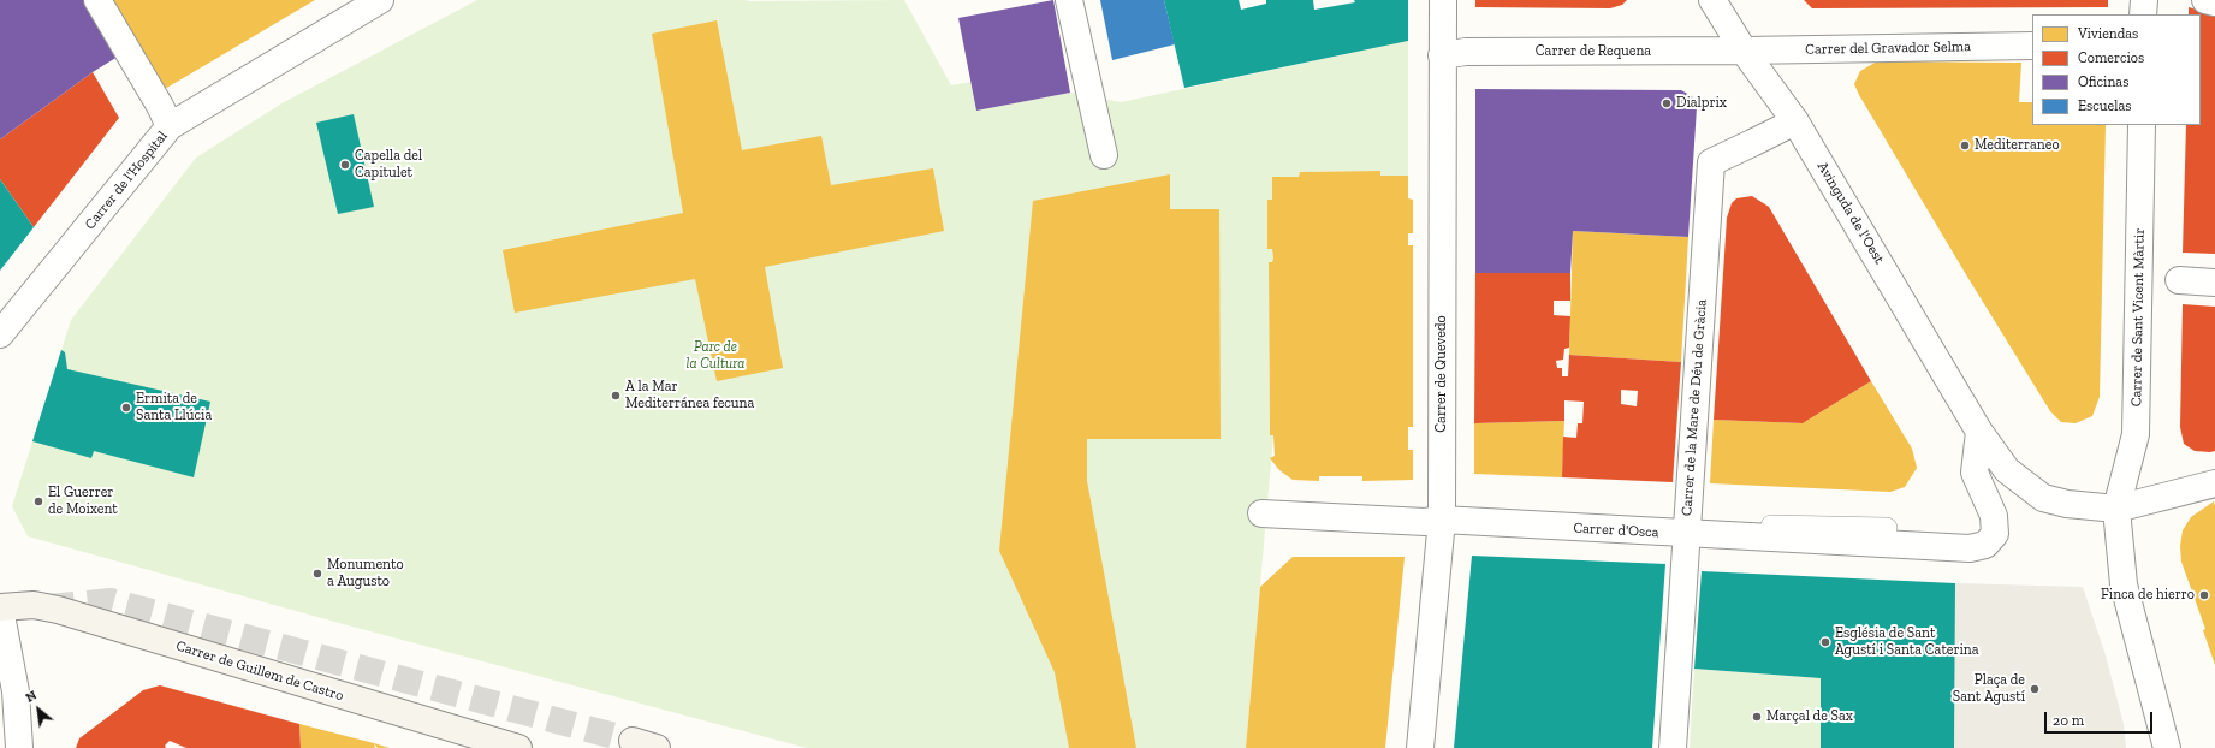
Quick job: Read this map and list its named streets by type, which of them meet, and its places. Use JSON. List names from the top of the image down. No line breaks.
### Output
{"streets":{"main road":["Carrer de Guillem de Castro"],"street":["Carrer del Gravador Selma","Carrer de Requena","Carrer de l'Hospital","Avinguda de l'Oest","Carrer de Sant Vicent Màrtir","Carrer de Quevedo","Carrer de la Mare de Déu de Gràcia","Carrer d'Osca"]},"crossings":[["Carrer del Gravador Selma","Carrer de Requena"],["Carrer del Gravador Selma","Avinguda de l'Oest"],["Carrer de Requena","Avinguda de l'Oest"],["Carrer de Requena","Carrer de Quevedo"],["Avinguda de l'Oest","Carrer de Sant Vicent Màrtir"],["Avinguda de l'Oest","Carrer de la Mare de Déu de Gràcia"],["Avinguda de l'Oest","Carrer d'Osca"],["Carrer de Quevedo","Carrer d'Osca"],["Carrer de la Mare de Déu de Gràcia","Carrer d'Osca"]],"parks":["Parc de la Cultura"],"places":["Dialprix","Mediterraneo","Capella del Capitulet","A la Mar Mediterránea fecuna","Ermita de Santa Llúcia","El Guerrer de Moixent","Monumento a Augusto","Finca de hierro","Església de Sant Agustí i Santa Caterina","Plaça de Sant Agustí","Marçal de Sax"],"legend":["Viviendas","Comercios","Oficinas","Escuelas"],"scale_bar":"20 m","north":"top left"}
